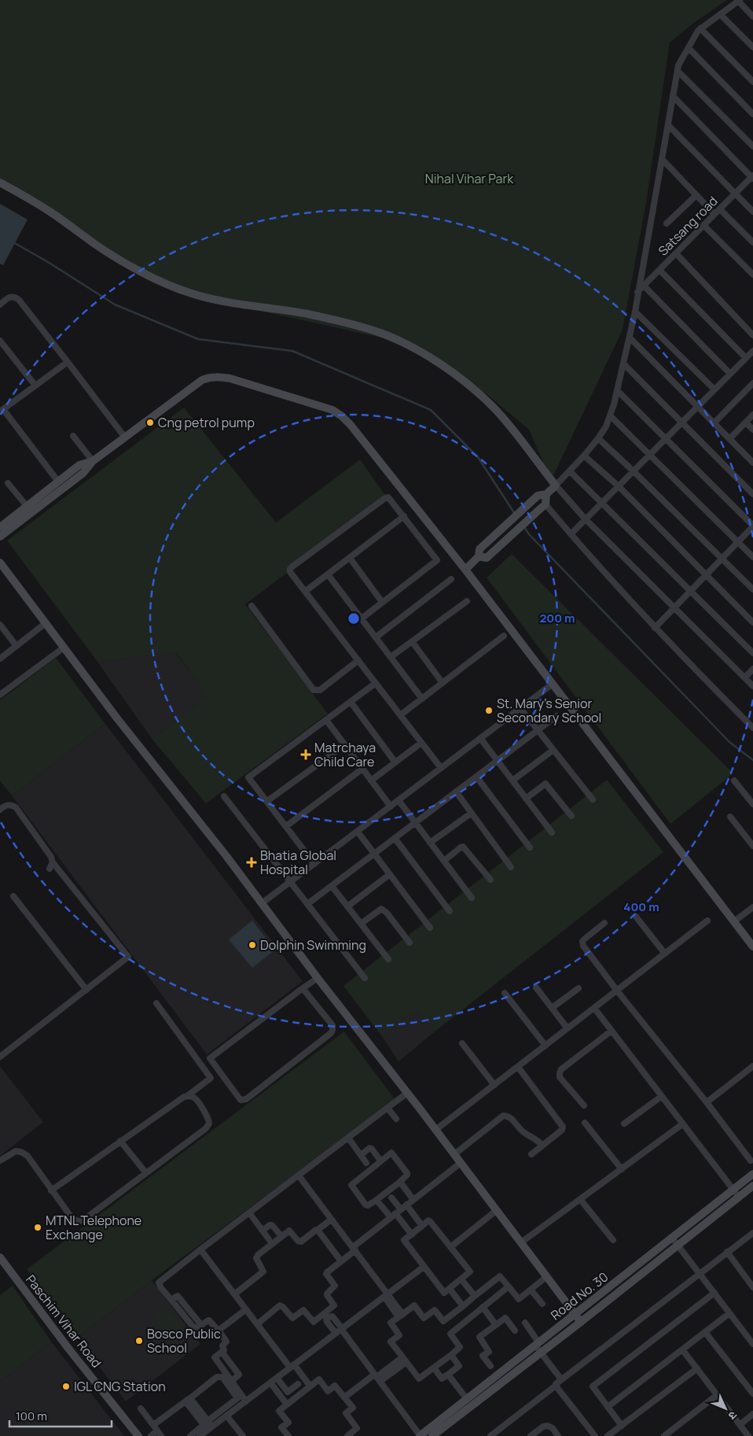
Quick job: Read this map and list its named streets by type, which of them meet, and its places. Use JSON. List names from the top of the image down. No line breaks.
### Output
{"streets":{"street":["Satsang road","Road No. 30","Paschim Vihar Road"]},"parks":["Nihal Vihar Park"],"places":{"other":["Cng petrol pump","St. Mary's Senior Secondary School","Dolphin Swimming","MTNL Telephone Exchange","Bosco Public School","IGL CNG Station"],"health":["Matrchaya Child Care","Bhatia Global Hospital"]},"scale_bar":"100 m","north":"bottom right","rings":["200 m","400 m"]}
